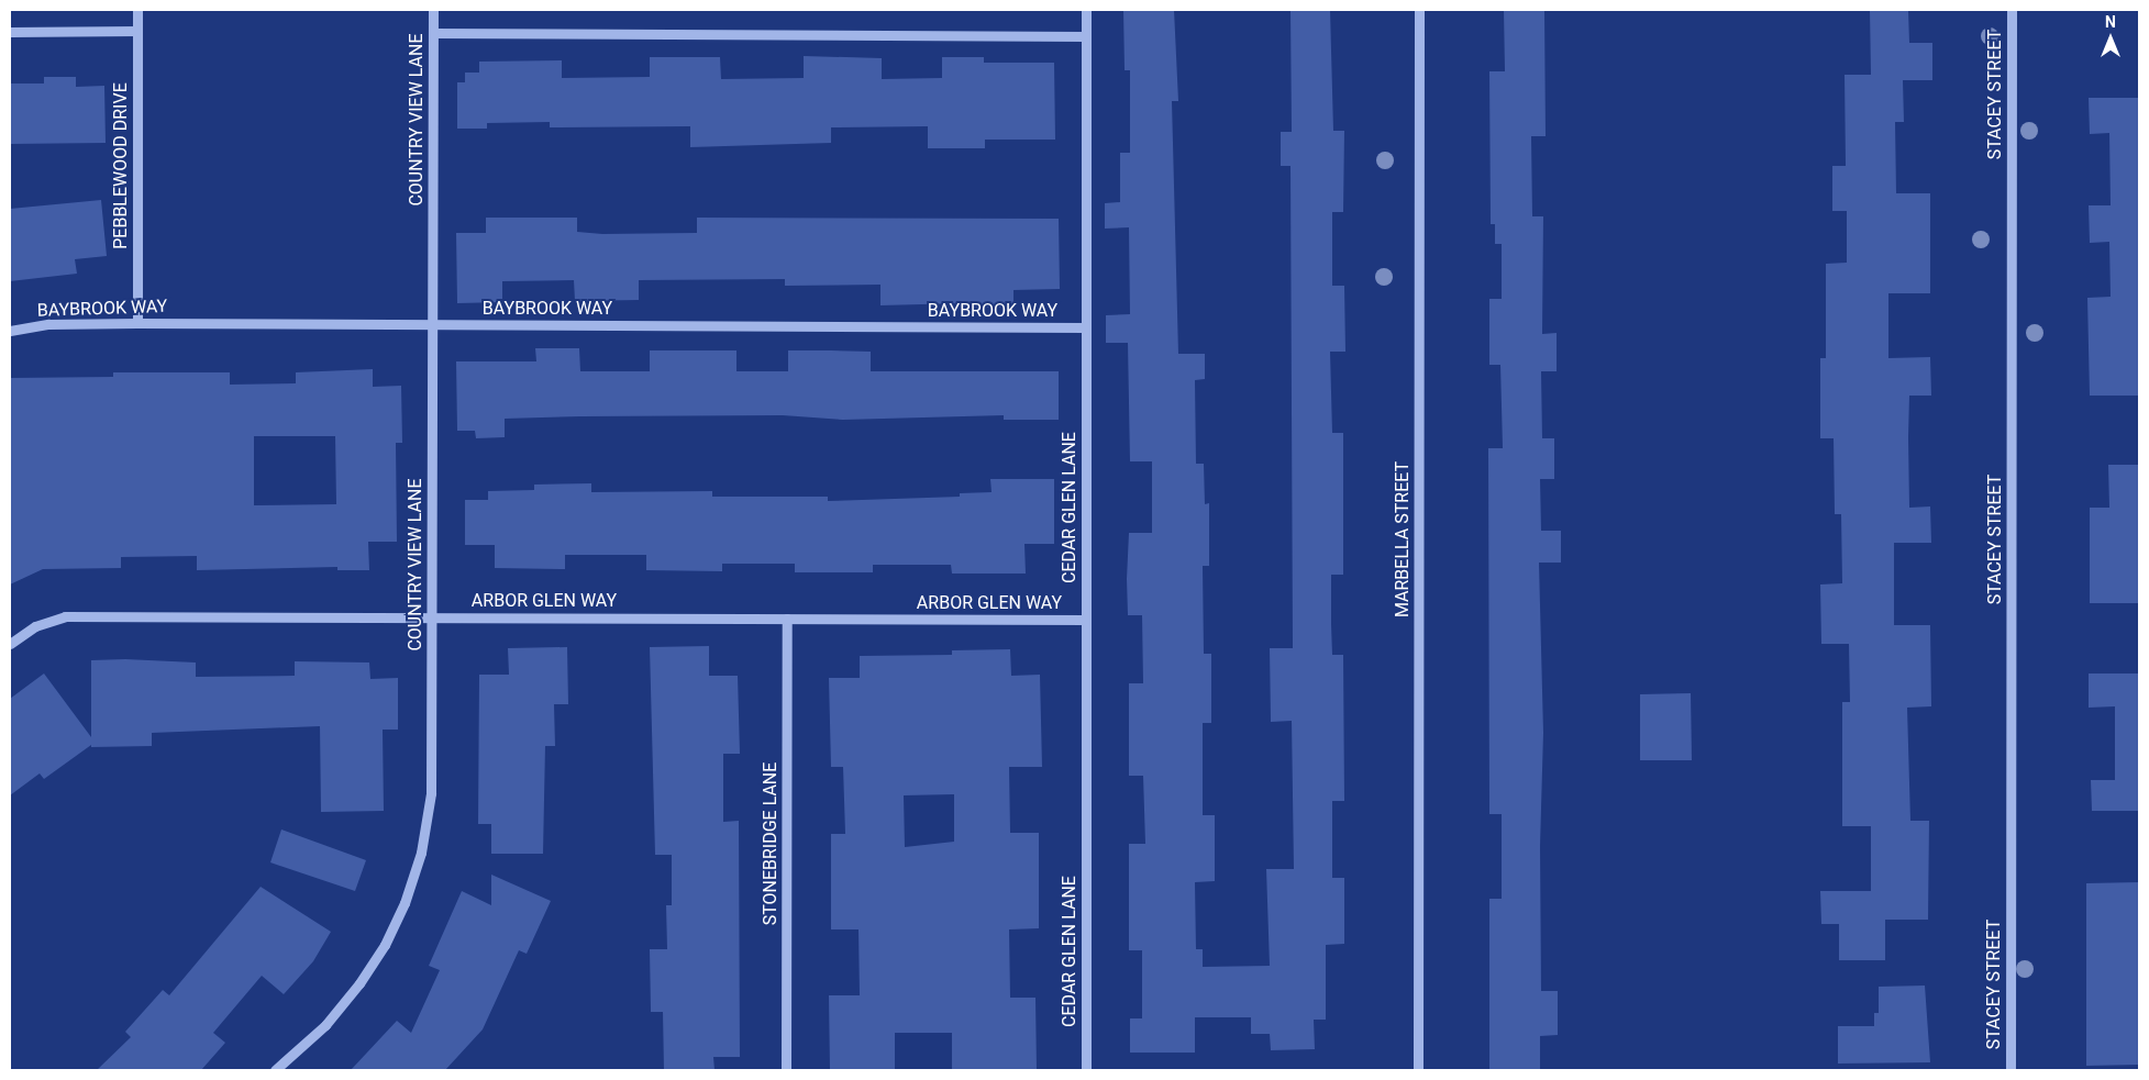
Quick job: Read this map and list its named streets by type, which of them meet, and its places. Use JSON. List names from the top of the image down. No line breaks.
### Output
{"streets":{"street":["STACEY STREET","COUNTRY VIEW LANE","PEBBLEWOOD DRIVE","BAYBROOK WAY","CEDAR GLEN LANE","MARBELLA STREET","ARBOR GLEN WAY","STONEBRIDGE LANE"]},"crossings":[["COUNTRY VIEW LANE","BAYBROOK WAY"],["COUNTRY VIEW LANE","ARBOR GLEN WAY"],["PEBBLEWOOD DRIVE","BAYBROOK WAY"],["BAYBROOK WAY","CEDAR GLEN LANE"],["CEDAR GLEN LANE","ARBOR GLEN WAY"],["ARBOR GLEN WAY","STONEBRIDGE LANE"]],"north":"top"}
